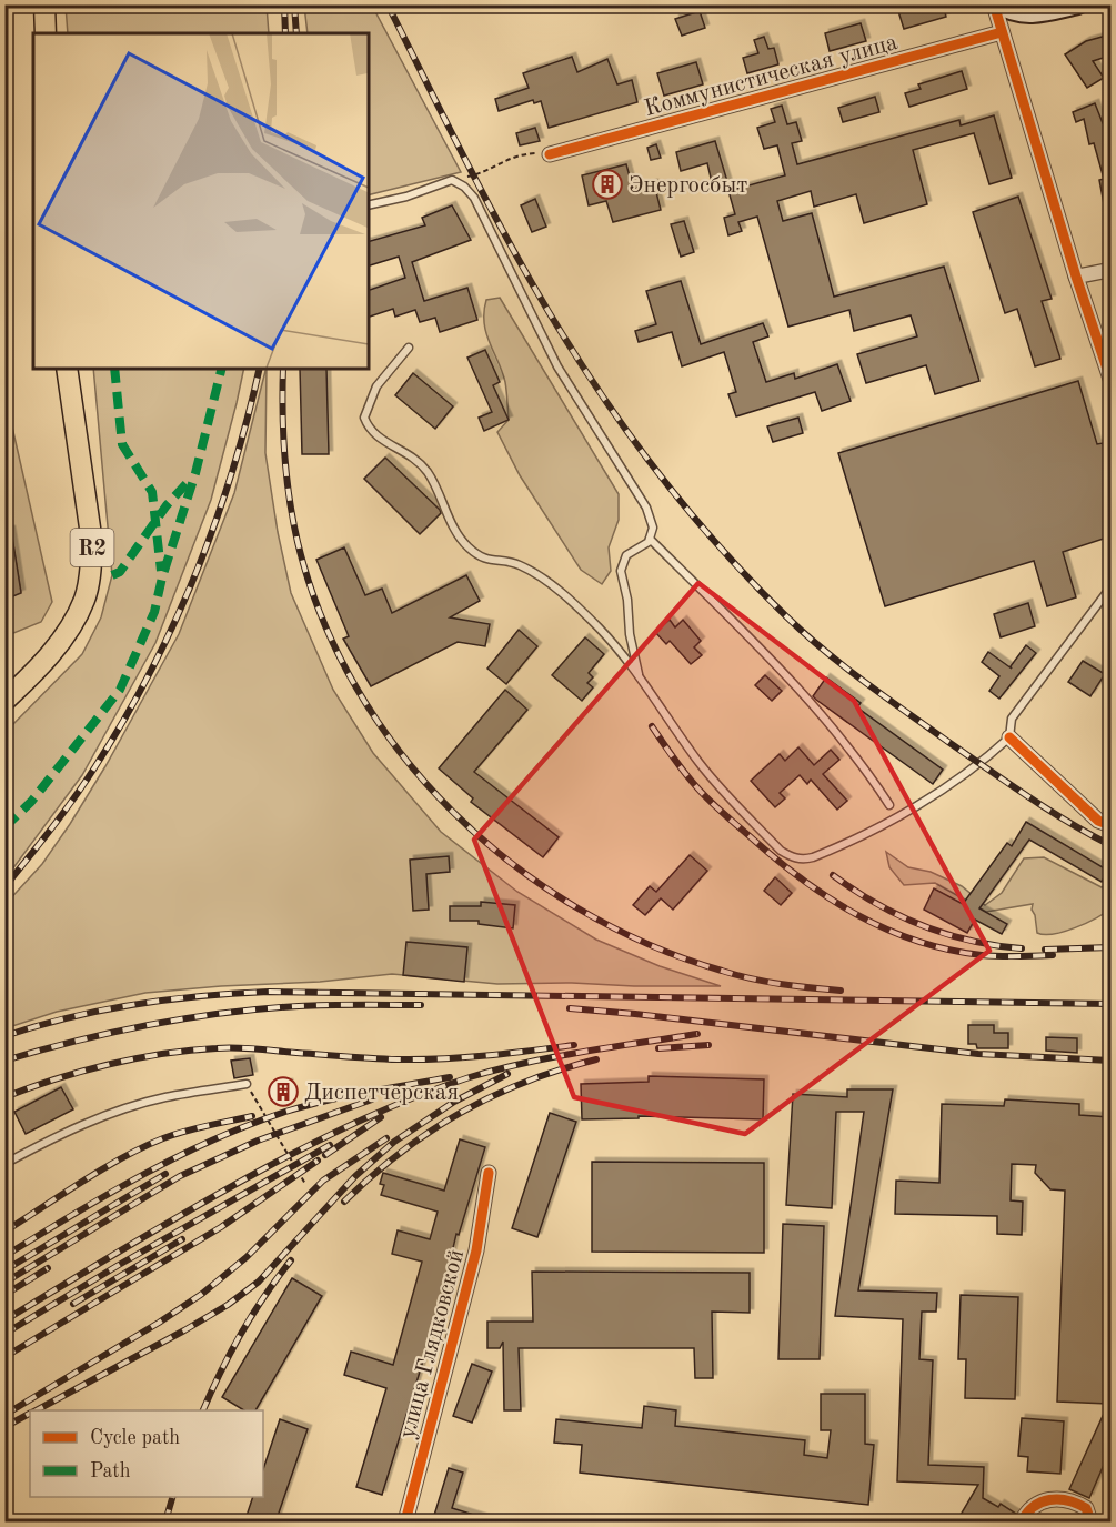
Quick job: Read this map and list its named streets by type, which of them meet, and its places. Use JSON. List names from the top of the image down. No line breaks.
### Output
{"streets":{"main road":["R2"],"street":["Коммунистическая улица","улица Глядковской"]},"places":{"building":["Энергосбыт","Диспетчерская"]},"legend":["Cycle path","Path"]}
